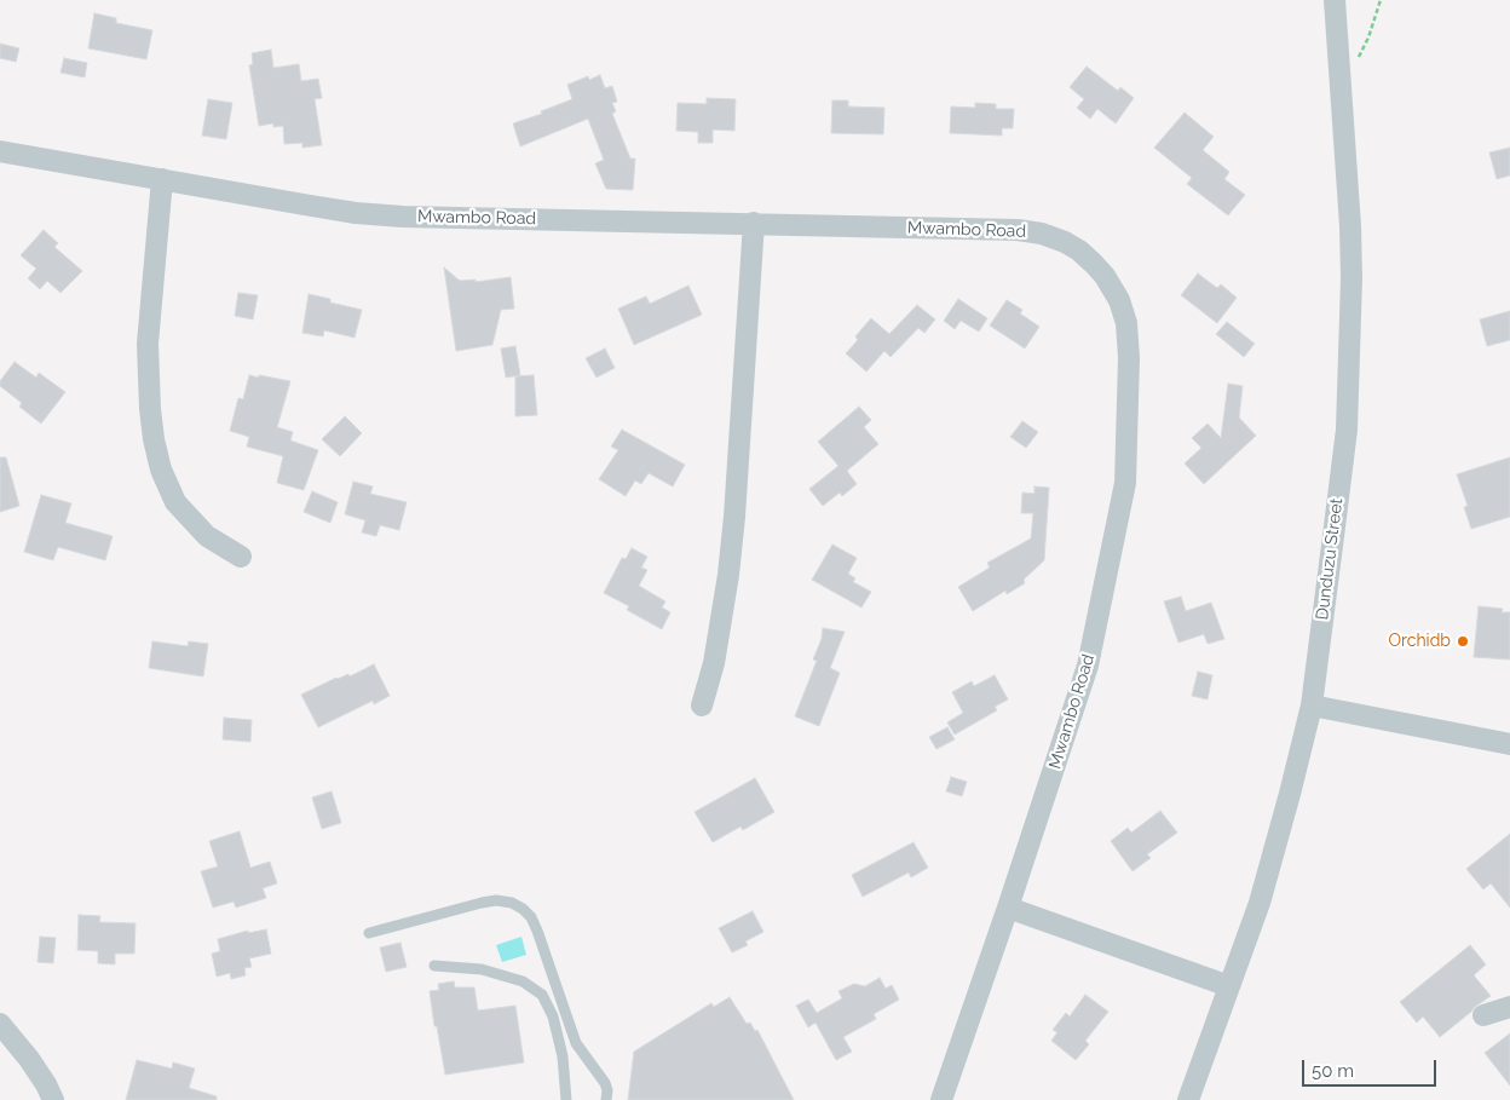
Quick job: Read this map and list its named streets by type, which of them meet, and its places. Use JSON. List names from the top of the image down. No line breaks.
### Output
{"streets":{"street":["Mwambo Road","Dunduzu Street"]},"places":["Orchidb"],"scale_bar":"50 m"}
